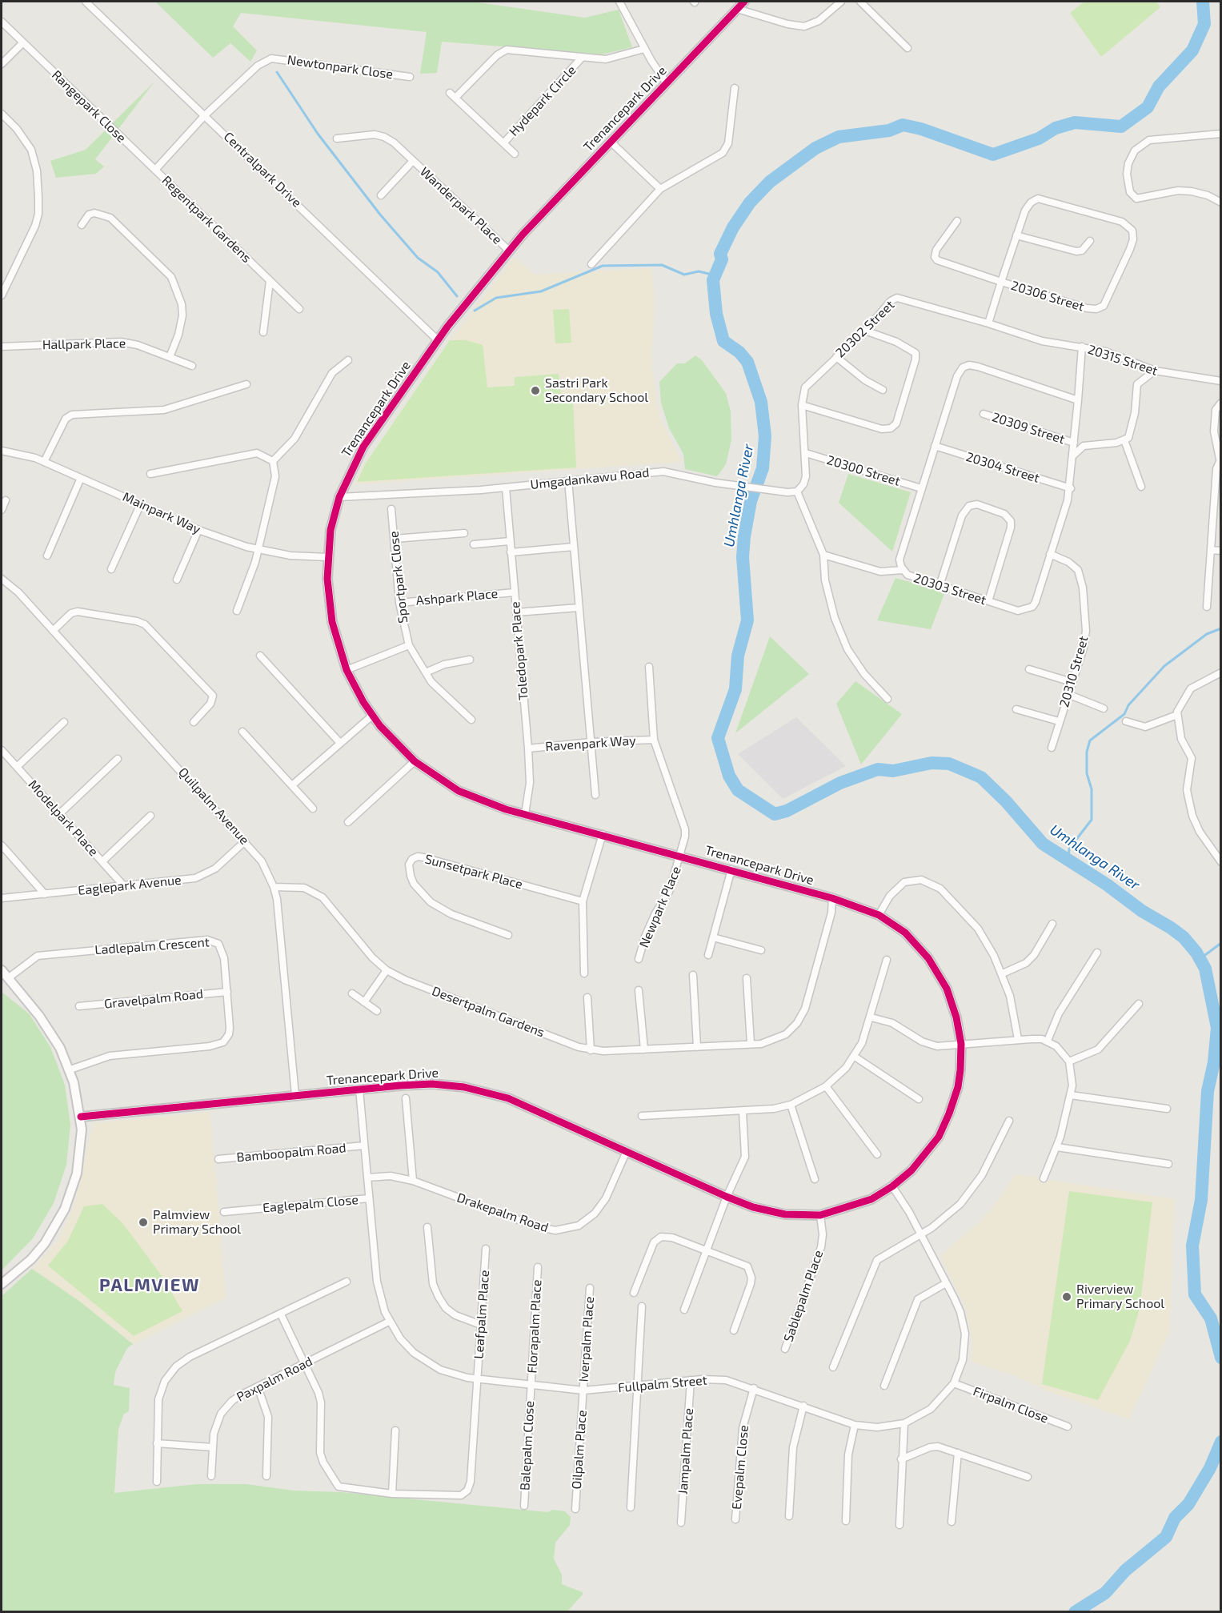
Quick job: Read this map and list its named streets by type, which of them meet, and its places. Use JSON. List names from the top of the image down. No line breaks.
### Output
{"streets":{"street":["Newtonpark Close","Hydepark Circle","Rangepark Close","Trenancepark Drive","Centralpark Drive","Wanderpark Place","Regentpark Gardens","20306 Street","20302 Street","Hallpark Place","20315 Street","20309 Street","20304 Street","20300 Street","Umgadankawu Road","Mainpark Way","Sportpark Close","20303 Street","Ashpark Place","Toledopark Place","20310 Street","Ravenpark Way","Quilpalm Avenue","Modelpark Place","Sunsetpark Place","Eaglepark Avenue","Newpark Place","Ladlepalm Crescent","Gravelpalm Road","Desertpalm Gardens","Bamboopalm Road","Eaglepalm Close","Drakepalm Road","Sablepalm Place","Leafpalm Place","Florapalm Place","Iverpalm Place","Paxpalm Road","Fullpalm Street","Firpalm Close","Balepalm Close","Oilpalm Place","Jampalm Place","Evepalm Close"]},"crossings":[["Newtonpark Close","Centralpark Drive"],["Newtonpark Close","Regentpark Gardens"],["Rangepark Close","Regentpark Gardens"],["Trenancepark Drive","Centralpark Drive"],["Trenancepark Drive","Wanderpark Place"],["Trenancepark Drive","Umgadankawu Road"],["Trenancepark Drive","Mainpark Way"],["Trenancepark Drive","Toledopark Place"],["Trenancepark Drive","Quilpalm Avenue"],["Trenancepark Drive","Newpark Place"],["Trenancepark Drive","Desertpalm Gardens"],["Trenancepark Drive","Drakepalm Road"],["Trenancepark Drive","Sablepalm Place"],["Trenancepark Drive","Fullpalm Street"],["Centralpark Drive","Regentpark Gardens"],["20306 Street","20302 Street"],["20302 Street","20315 Street"],["20302 Street","20300 Street"],["20302 Street","20303 Street"],["20315 Street","20303 Street"],["20309 Street","20303 Street"],["20304 Street","20303 Street"],["20300 Street","20303 Street"],["Umgadankawu Road","Toledopark Place"],["Sportpark Close","Ashpark Place"],["20303 Street","20310 Street"],["Ashpark Place","Toledopark Place"],["Toledopark Place","Ravenpark Way"],["Ravenpark Way","Newpark Place"],["Quilpalm Avenue","Eaglepark Avenue"],["Quilpalm Avenue","Desertpalm Gardens"],["Modelpark Place","Eaglepark Avenue"],["Ladlepalm Crescent","Gravelpalm Road"],["Bamboopalm Road","Fullpalm Street"],["Eaglepalm Close","Fullpalm Street"],["Drakepalm Road","Fullpalm Street"],["Leafpalm Place","Fullpalm Street"],["Florapalm Place","Fullpalm Street"],["Florapalm Place","Balepalm Close"],["Iverpalm Place","Fullpalm Street"],["Iverpalm Place","Oilpalm Place"],["Paxpalm Road","Fullpalm Street"],["Fullpalm Street","Firpalm Close"],["Fullpalm Street","Balepalm Close"],["Fullpalm Street","Oilpalm Place"],["Fullpalm Street","Jampalm Place"],["Fullpalm Street","Evepalm Close"]],"districts":["PALMVIEW"],"water":["Umhlanga River"],"places":["Sastri Park Secondary School","Palmview Primary School","Riverview Primary School"]}
